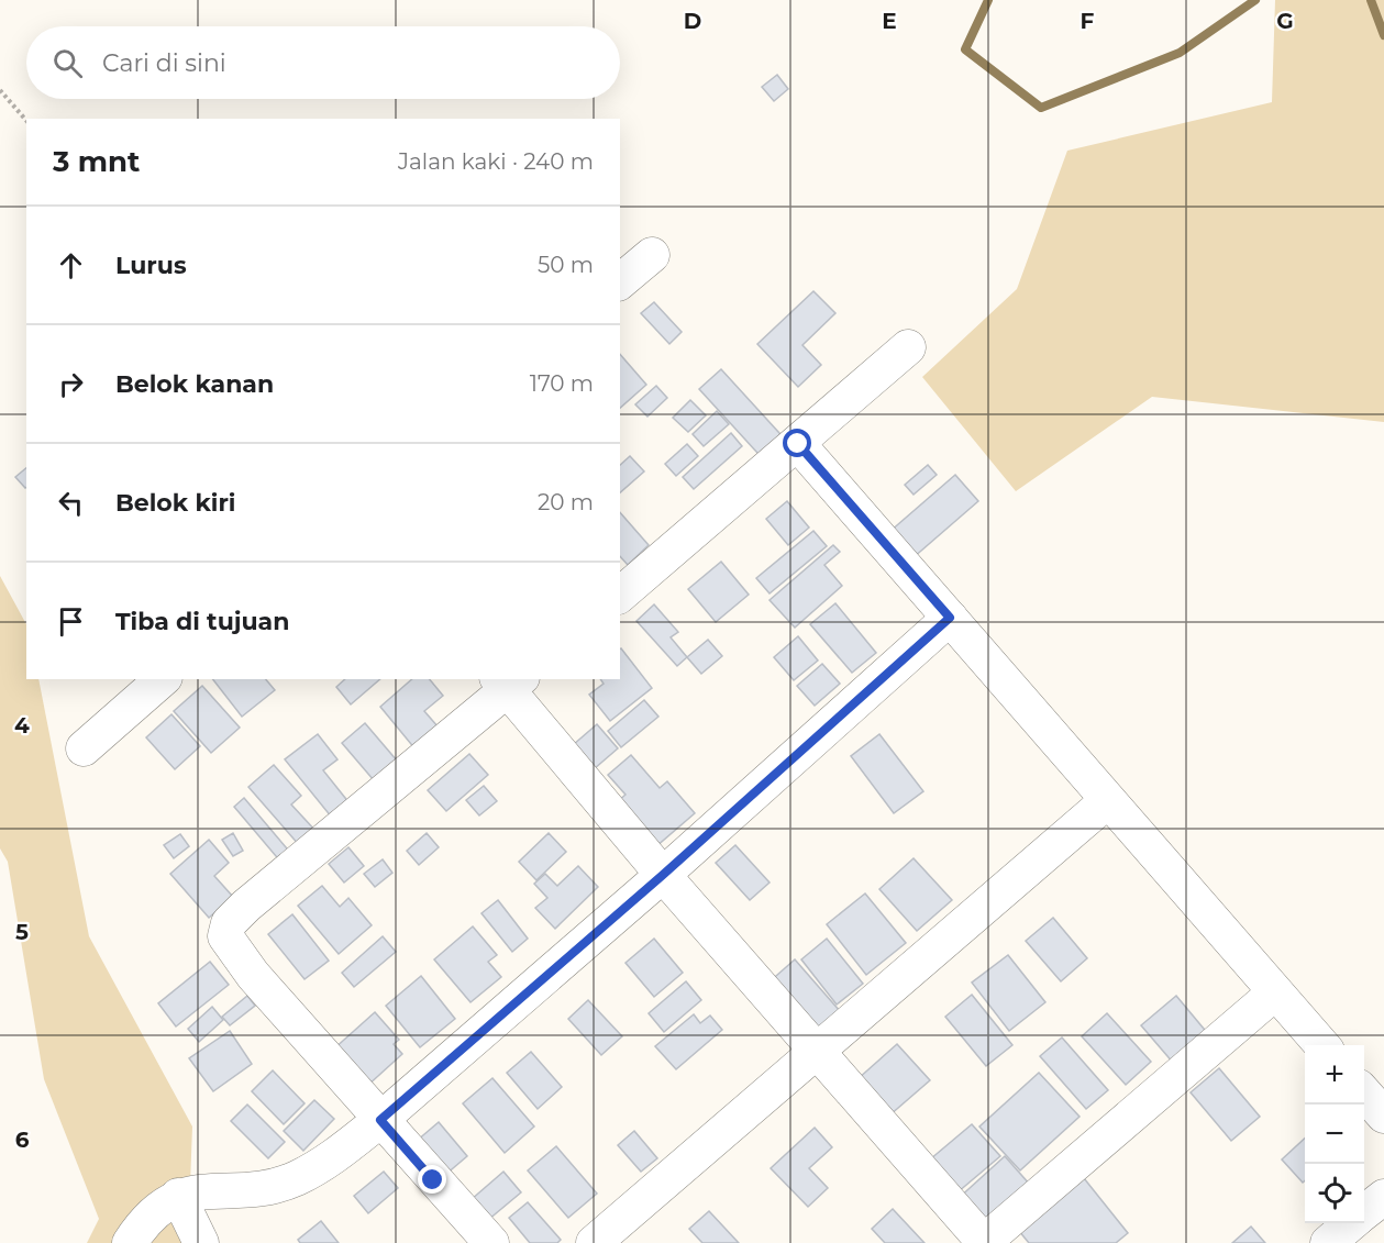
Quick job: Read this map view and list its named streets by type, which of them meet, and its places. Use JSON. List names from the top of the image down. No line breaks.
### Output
{"page":{"search":"Cari di sini","heading":["3 mnt","Jalan kaki · 240 m"],"list":[["Lurus","50 m"],["Belok kanan","170 m"],["Belok kiri","20 m"],"Tiba di tujuan"],"map_buttons":["+","−"]},"grid":{"columns":["D","E","F","G"],"rows":["4","5","6"]}}
